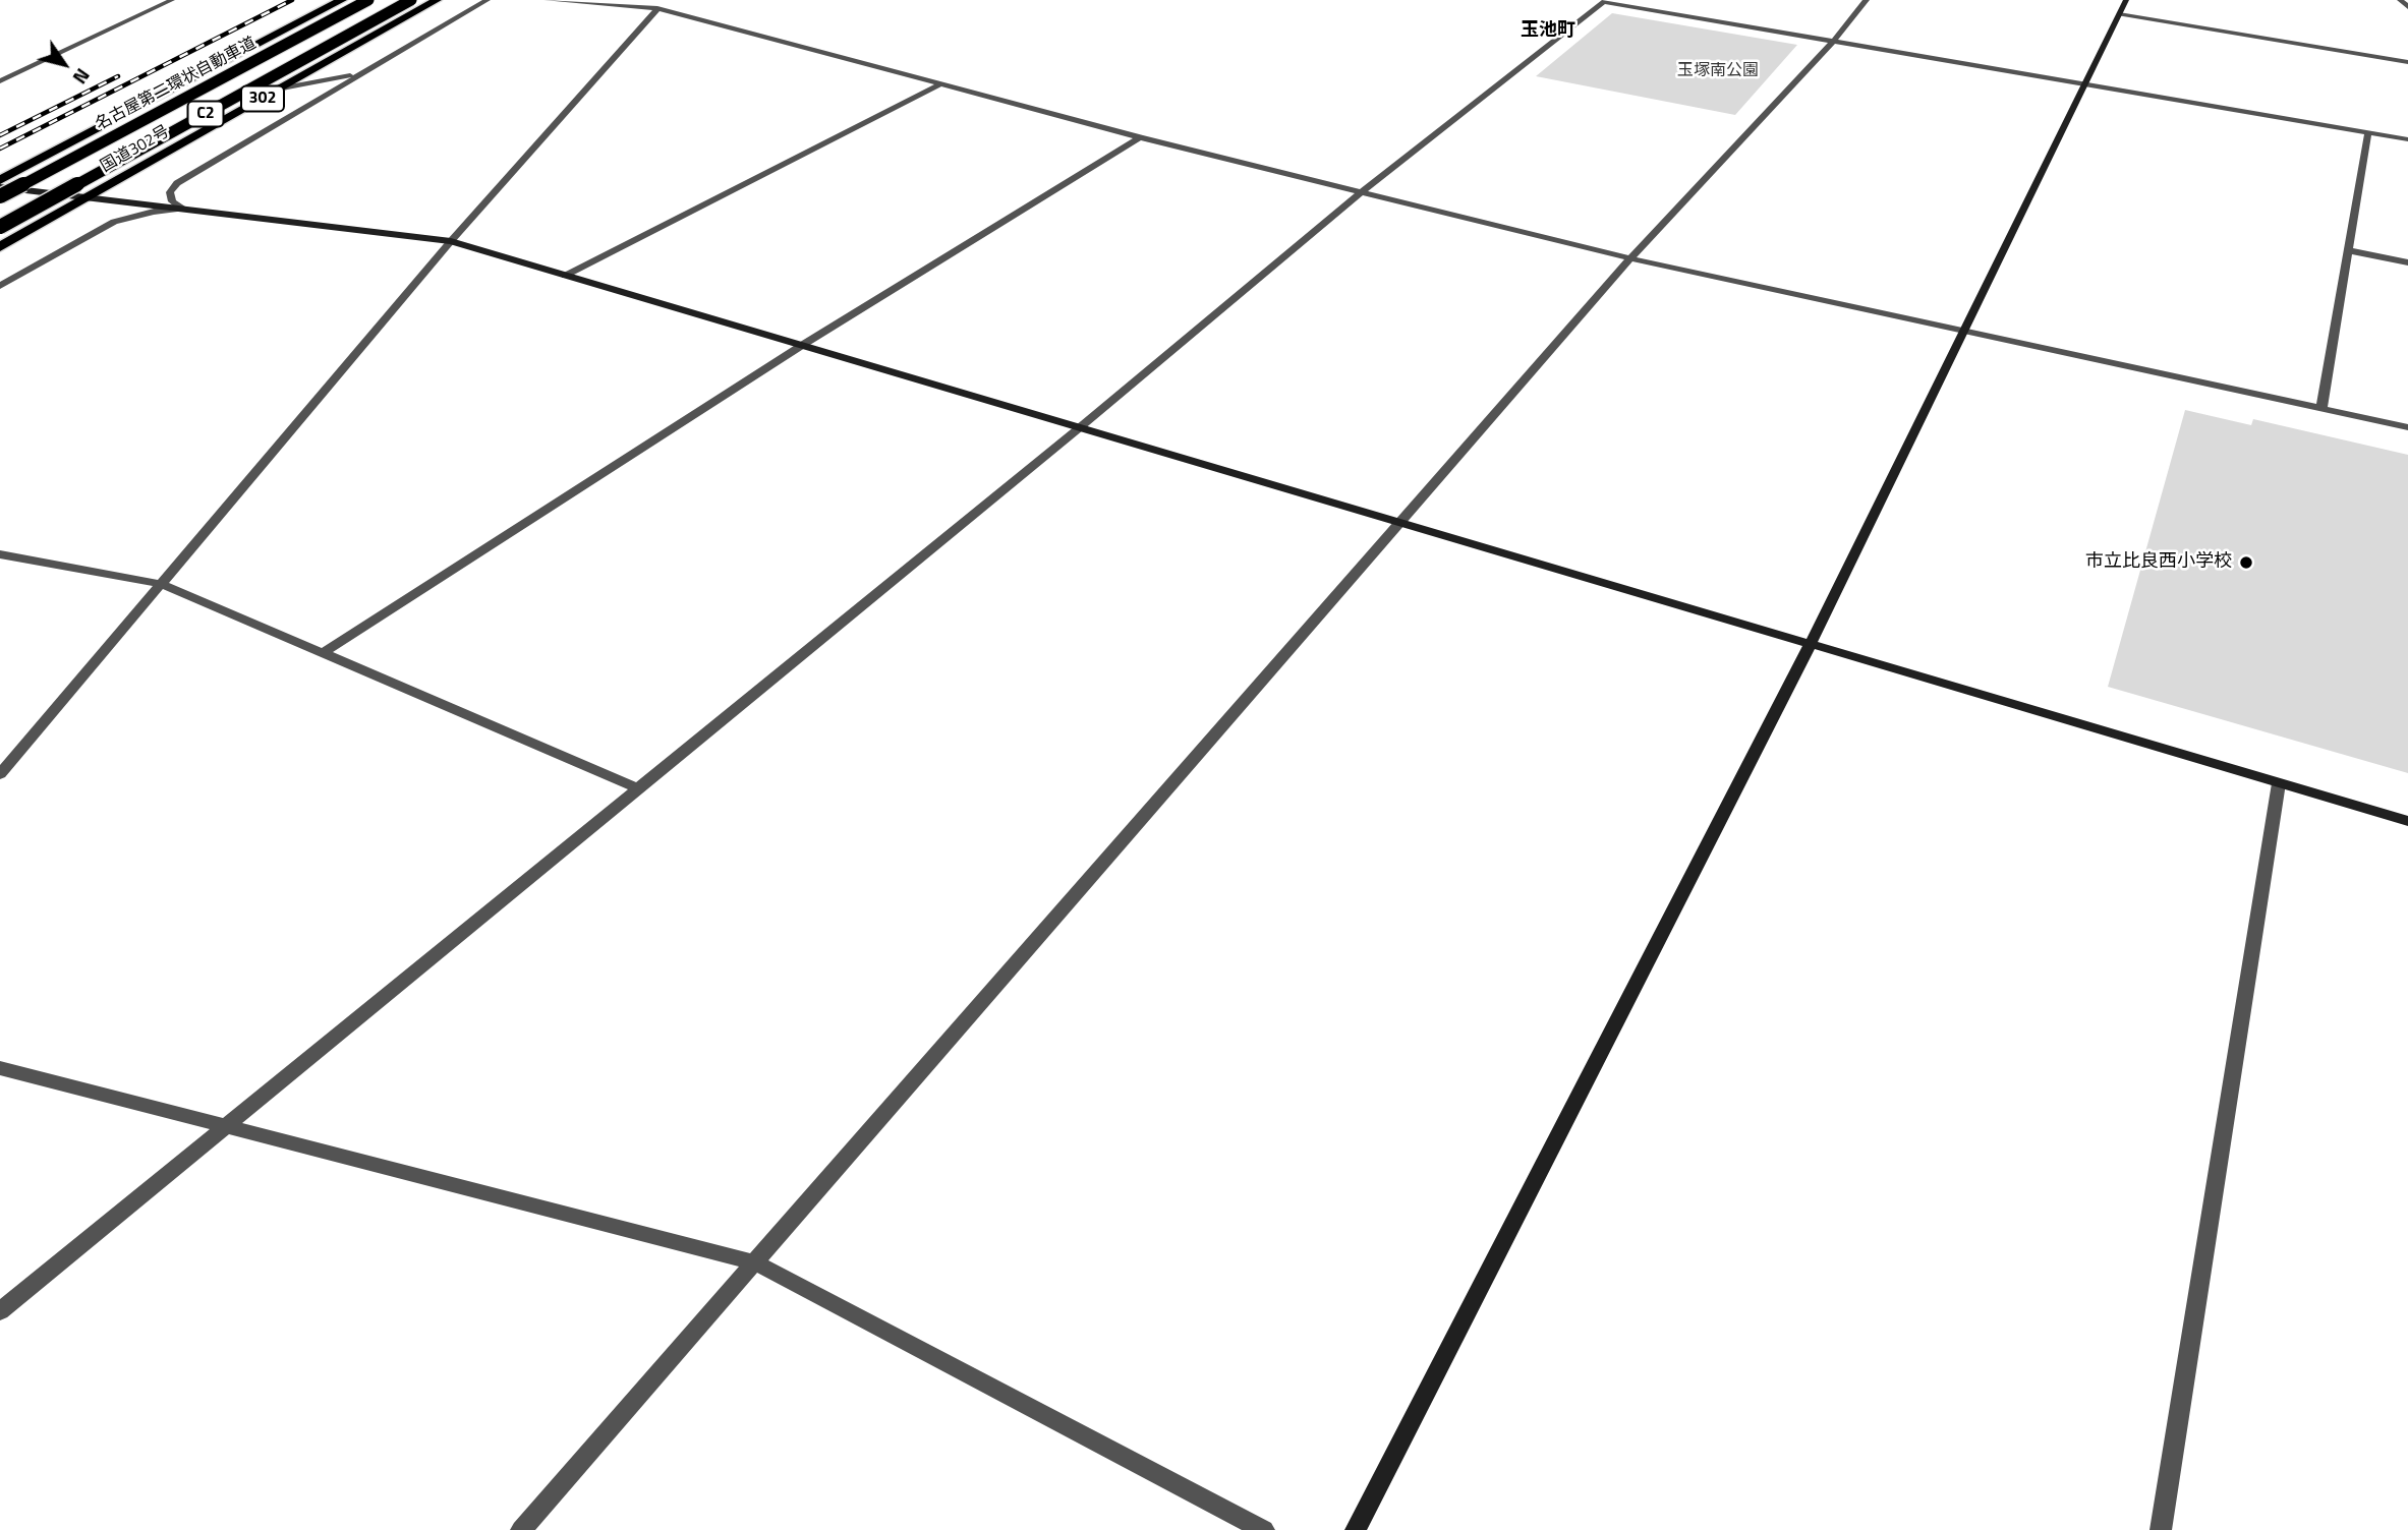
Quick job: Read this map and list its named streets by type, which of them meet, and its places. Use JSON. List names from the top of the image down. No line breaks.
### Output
{"streets":{"highway":["名古屋第二環状自動車道","302","C2","国道302号"]},"districts":["玉池町"],"parks":["玉塚南公園"],"places":["市立比良西小学校"],"north":"bottom right"}
